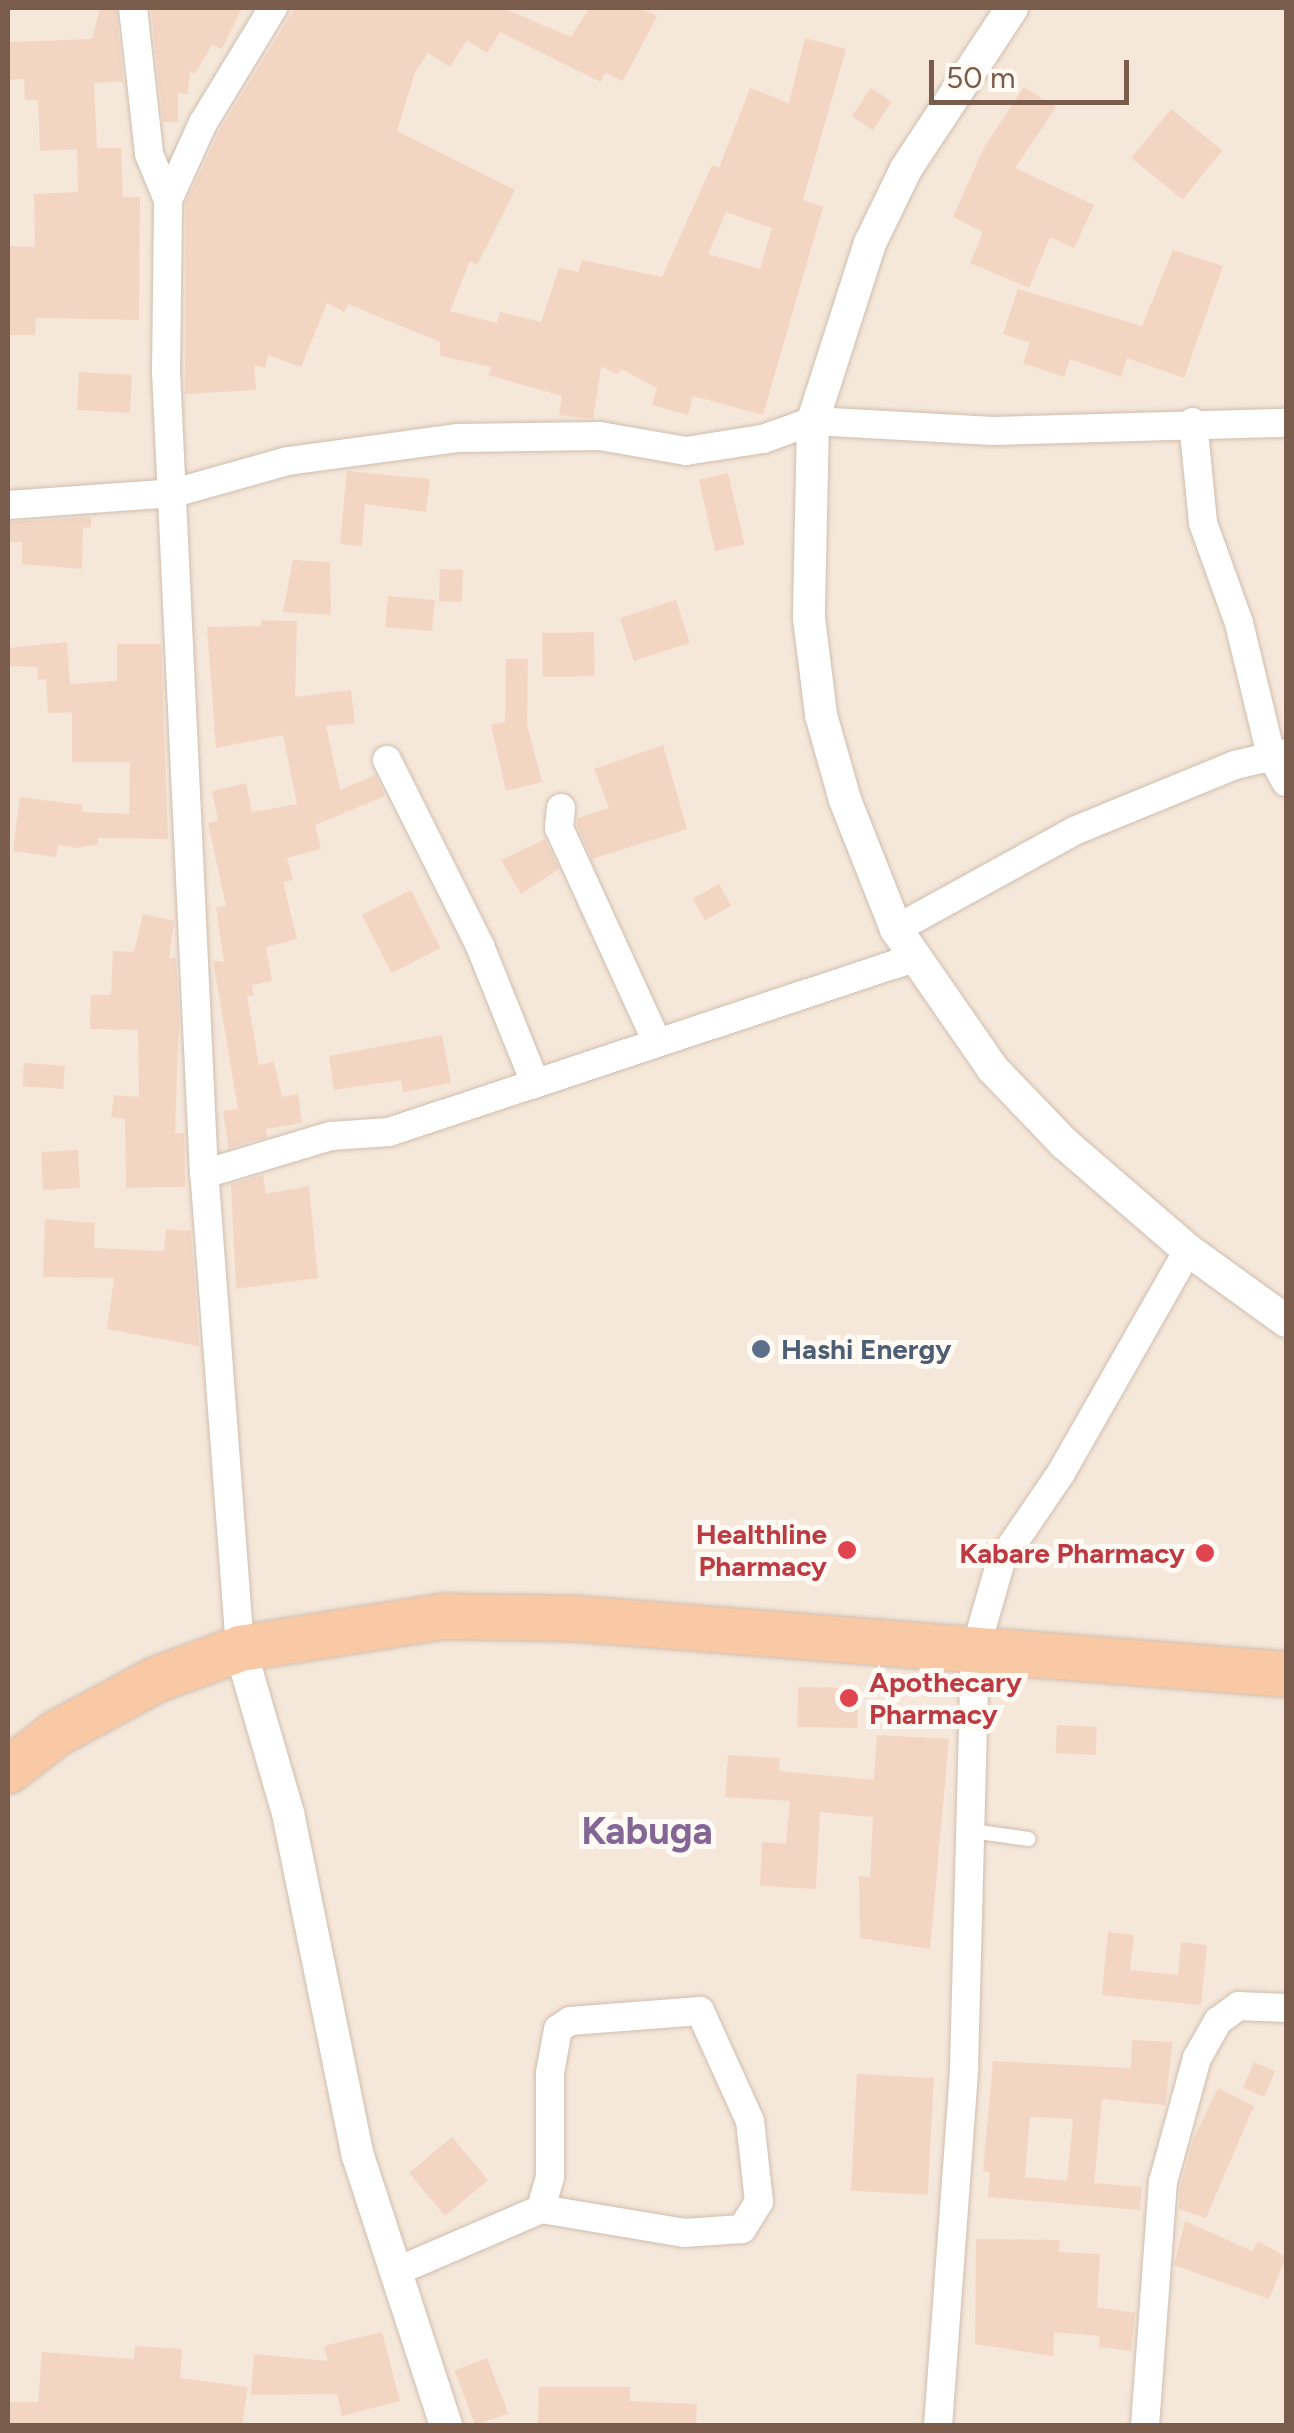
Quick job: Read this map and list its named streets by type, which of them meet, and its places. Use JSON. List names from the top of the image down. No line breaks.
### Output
{"districts":["Kabuga"],"places":["Hashi Energy","Healthline Pharmacy","Kabare Pharmacy","Apothecary Pharmacy"],"scale_bar":"50 m"}
